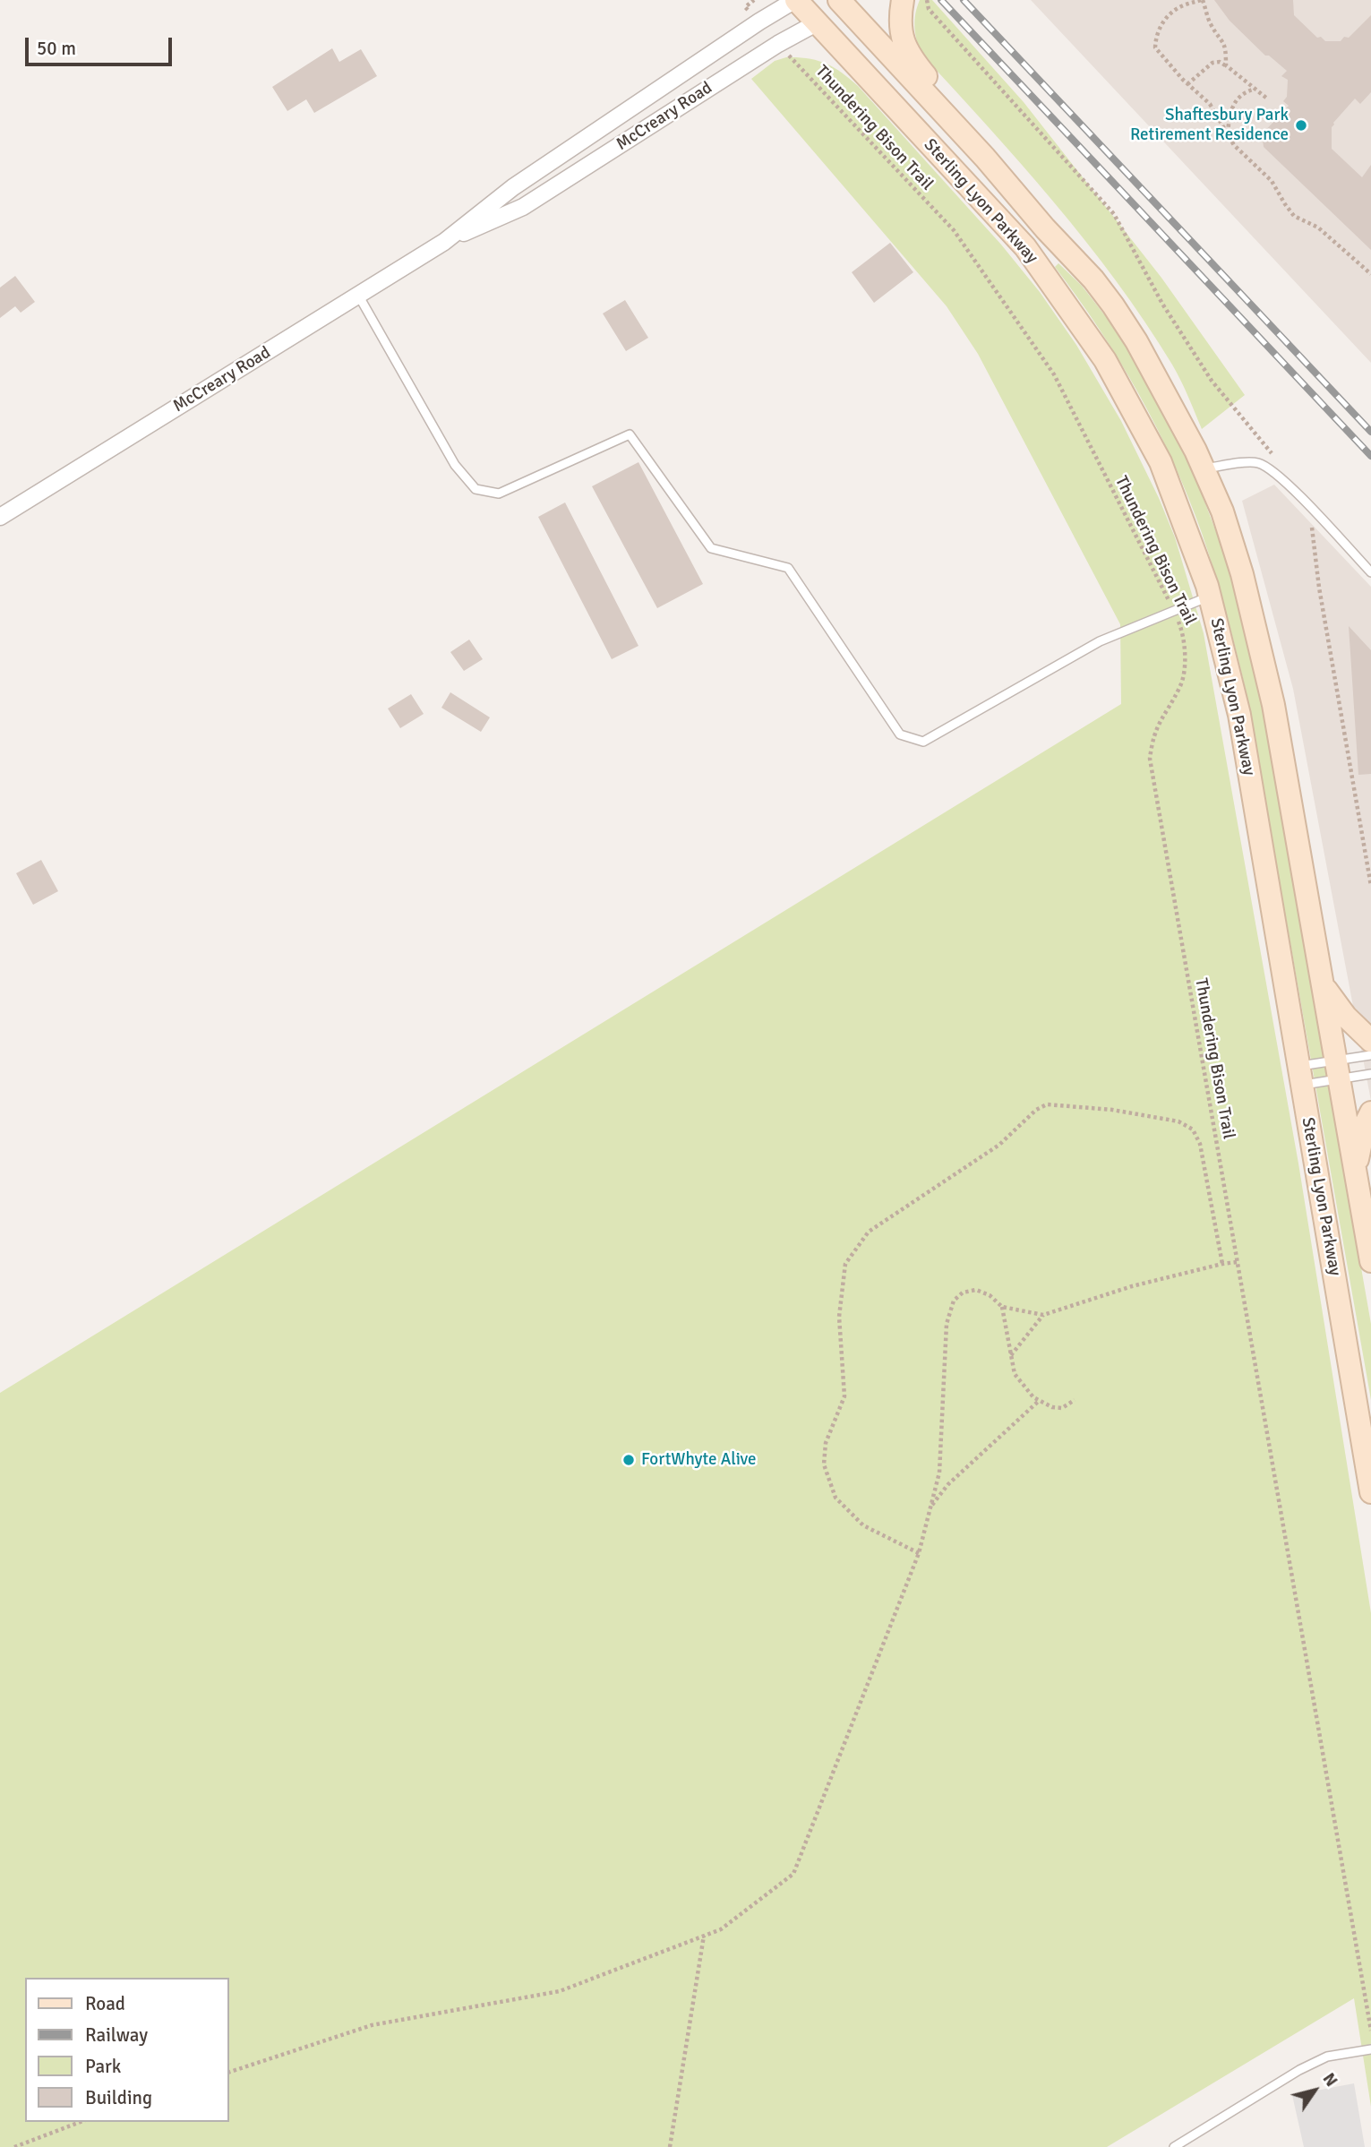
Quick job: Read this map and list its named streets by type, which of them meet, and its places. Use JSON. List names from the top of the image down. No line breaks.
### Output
{"streets":{"main road":["Sterling Lyon Parkway"],"street":["McCreary Road"],"path":["Thundering Bison Trail"]},"crossings":[["McCreary Road","Sterling Lyon Parkway"]],"places":["Shaftesbury Park Retirement Residence","FortWhyte Alive"],"legend":["Road","Railway","Park","Building"],"scale_bar":"50 m","north":"top right"}
